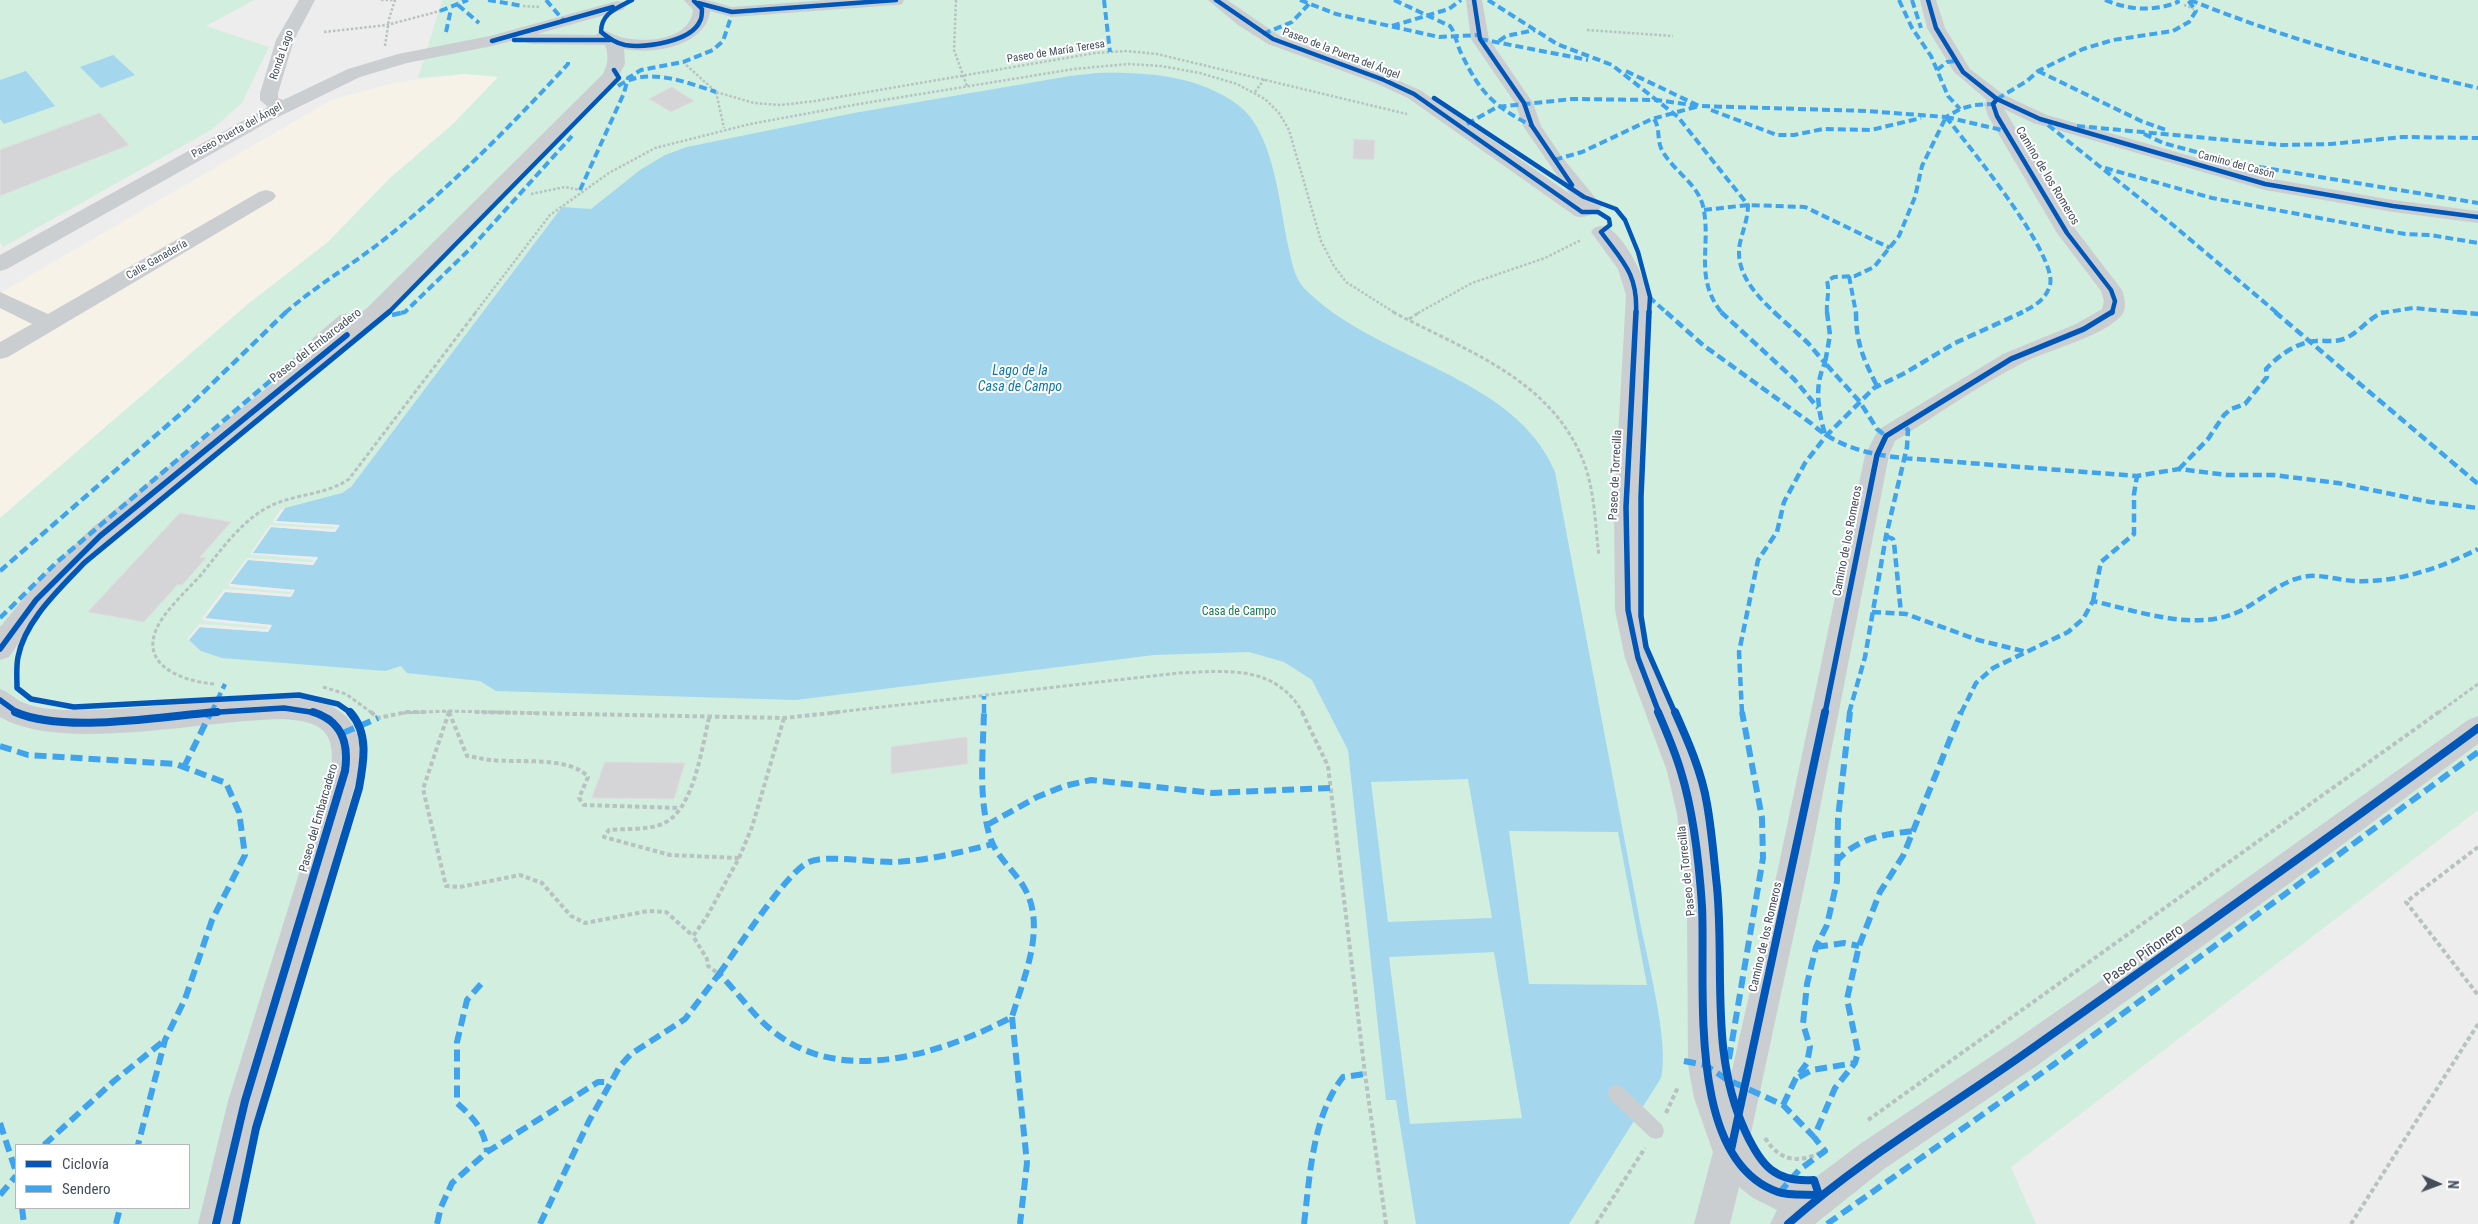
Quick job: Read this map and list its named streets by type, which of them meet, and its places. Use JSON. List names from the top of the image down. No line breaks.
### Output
{"streets":{"street":["Paseo de la Puerta del Ángel","Ronda Lago","Paseo Puerta del Ángel","Camino del Casón","Camino de los Romeros","Calle Ganadería","Paseo del Embarcadero","Paseo de Torrecilla","Paseo Piñonero"],"path":["Paseo de María Teresa"]},"crossings":[["Paseo de María Teresa","Paseo de la Puerta del Ángel"],["Paseo de la Puerta del Ángel","Paseo de Torrecilla"],["Ronda Lago","Paseo Puerta del Ángel"],["Paseo Puerta del Ángel","Paseo del Embarcadero"],["Camino del Casón","Camino de los Romeros"],["Camino de los Romeros","Paseo de Torrecilla"],["Paseo de Torrecilla","Paseo Piñonero"]],"water":["Lago de la Casa de Campo"],"parks":["Casa de Campo"],"legend":["Ciclovía","Sendero"],"north":"right"}
